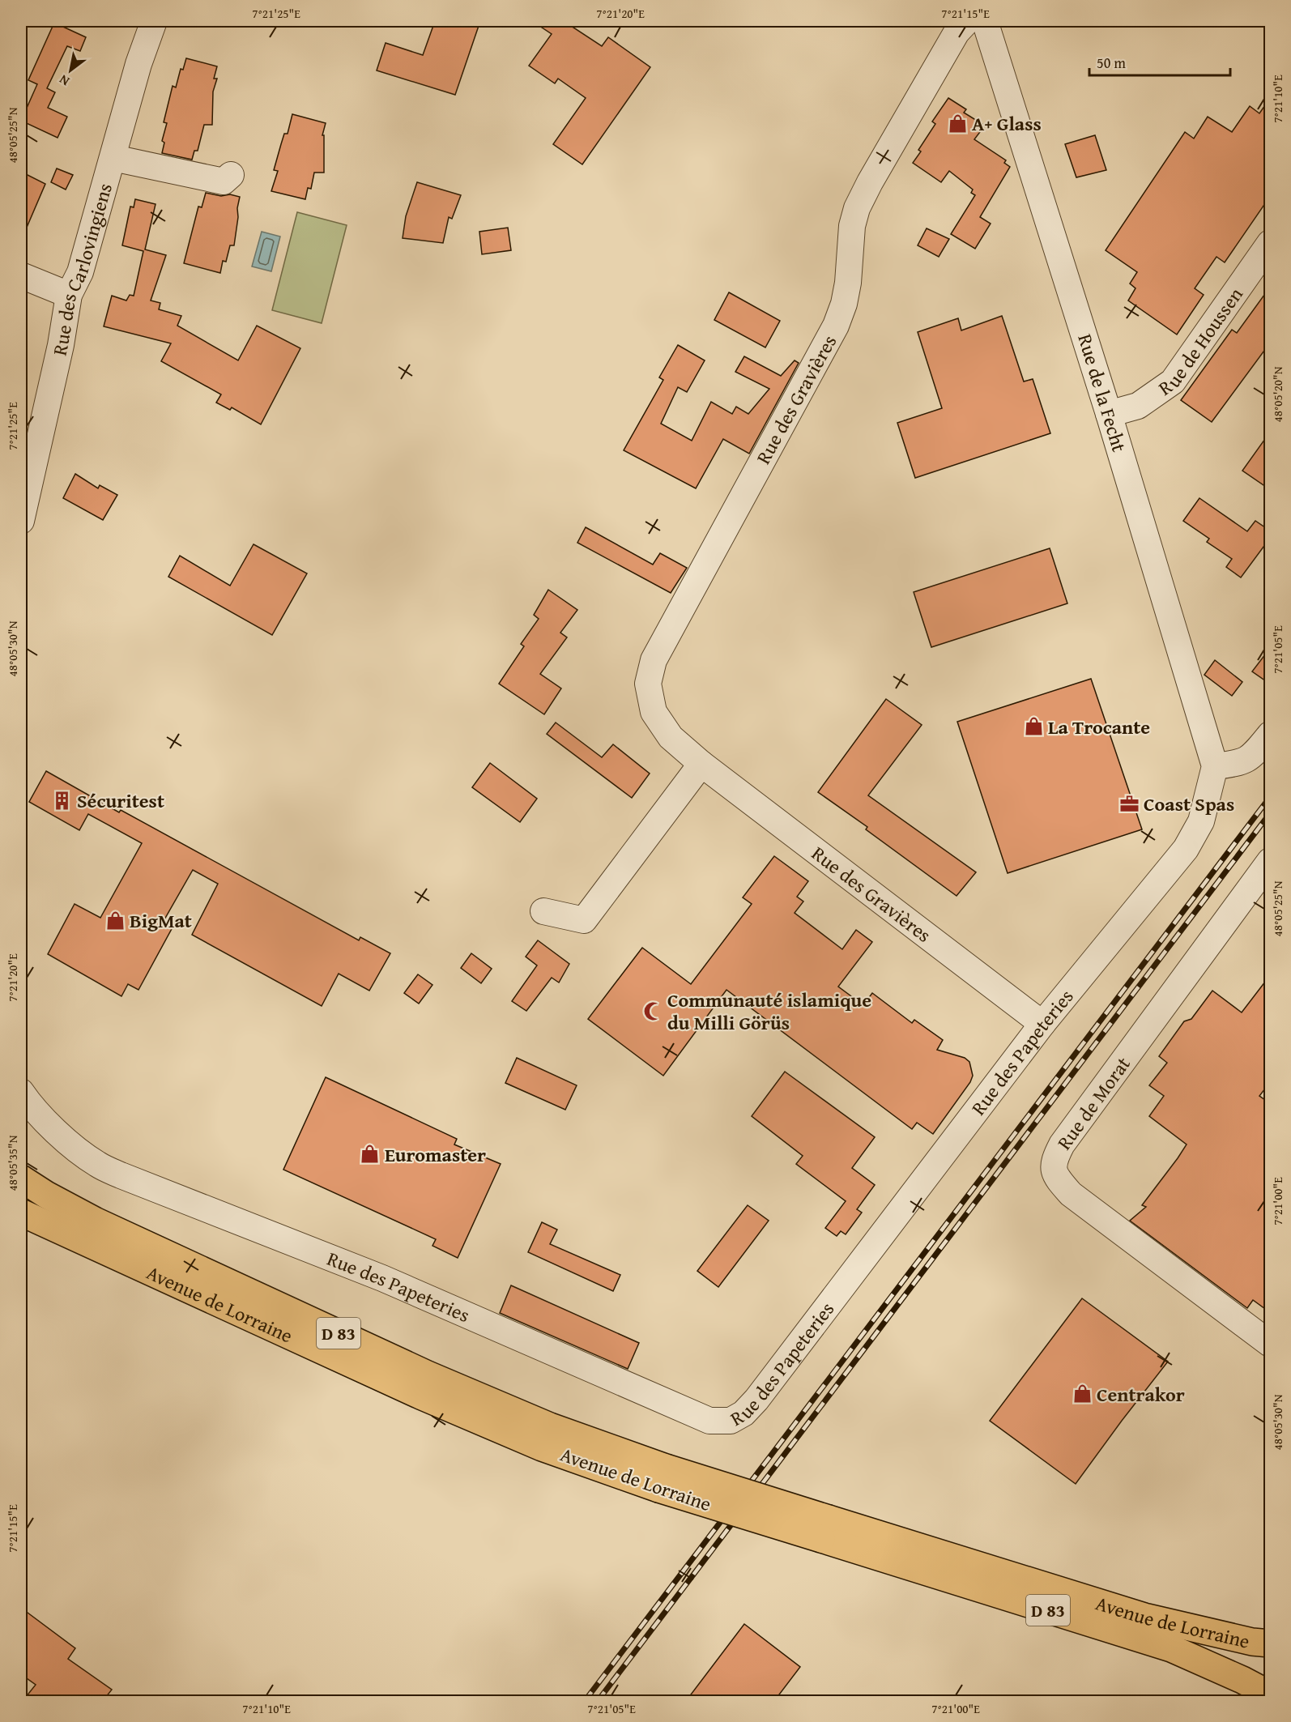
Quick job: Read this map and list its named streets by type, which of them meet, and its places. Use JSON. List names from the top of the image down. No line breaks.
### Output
{"streets":{"main road":["Avenue de Lorraine","D 83"],"street":["Rue des Carlovingiens","Rue de Houssen","Rue de la Fecht","Rue des Gravières","Rue des Papeteries","Rue de Morat"]},"crossings":[["Rue de Houssen","Rue de la Fecht"],["Rue de la Fecht","Rue des Papeteries"],["Rue des Gravières","Rue des Papeteries"]],"places":{"shop":["A+ Glass","La Trocante","BigMat","Euromaster","Centrakor"],"building":["Sécuritest"],"office":["Coast Spas"],"mosque":["Communauté islamique du Milli Görüs"]},"scale_bar":"50 m","north":"bottom left","coordinates":["7°21'25\"E","7°21'20\"E","7°21'15\"E","7°21'10\"E","48°05'25\"N","48°05'20\"N","48°05'30\"N","7°21'05\"E","48°05'35\"N","7°21'00\"E"]}
